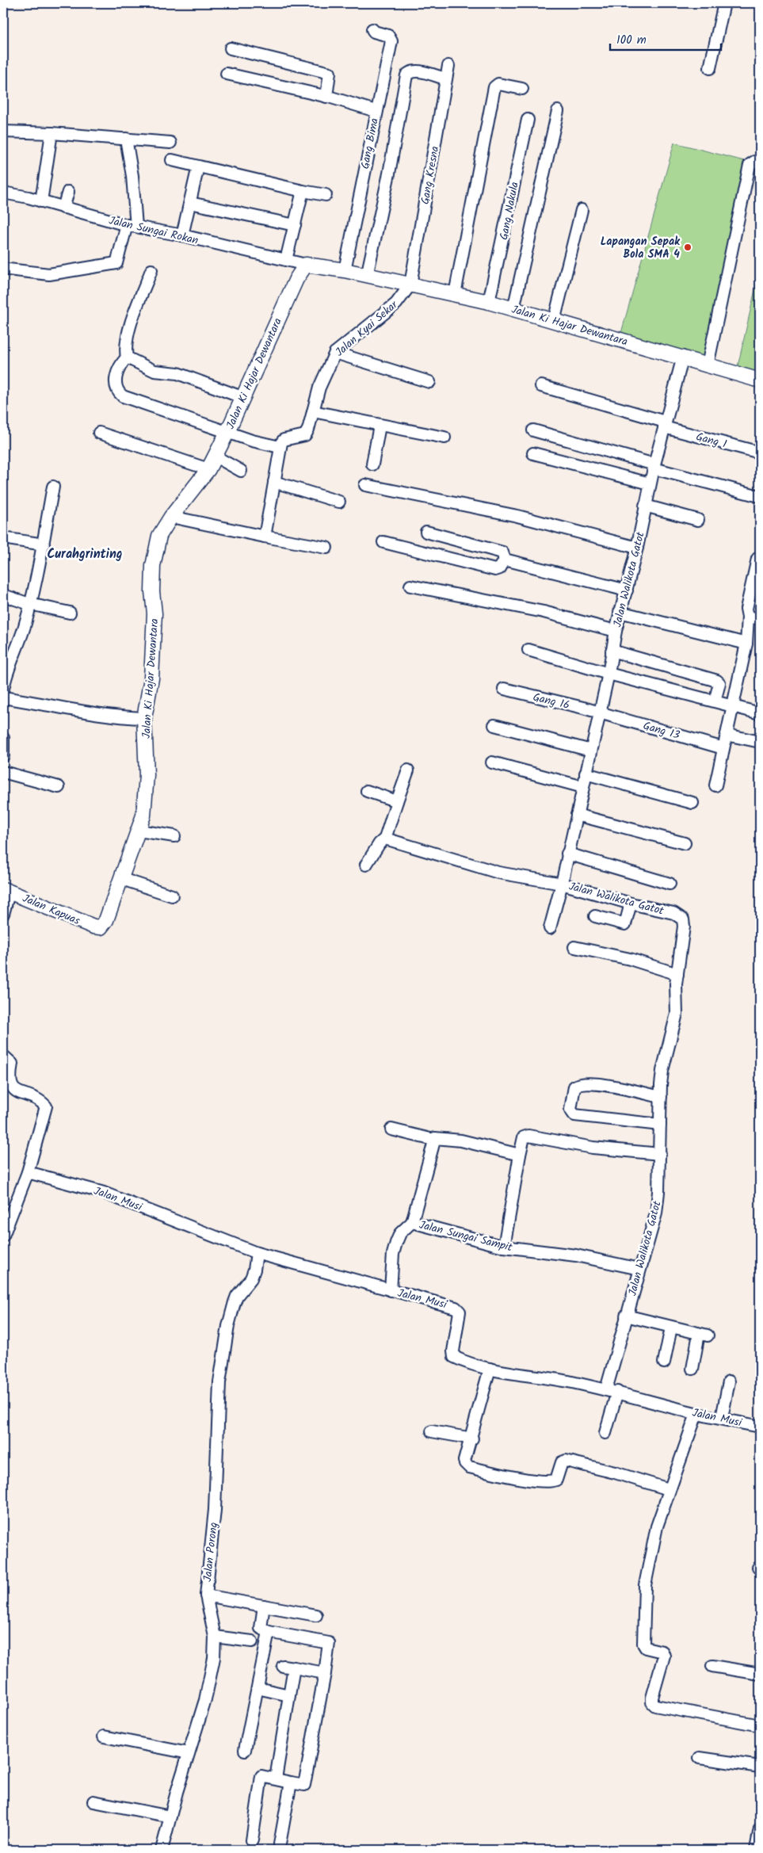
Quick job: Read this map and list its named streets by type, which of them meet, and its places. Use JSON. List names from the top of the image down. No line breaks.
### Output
{"streets":{"main road":["Jalan Ki Hajar Dewantara","Jalan Kapuas"],"street":["Gang Bima","Gang Kresna","Gang Nakula","Jalan Sungai Rokan","Jalan Kyai Sekar","Gang 1","Jalan Walikota Gatot","Gang 16","Gang 13","Jalan Musi","Jalan Sungai Sampit","Jalan Porong"]},"crossings":[["Gang Bima","Jalan Ki Hajar Dewantara"],["Gang Kresna","Jalan Ki Hajar Dewantara"],["Gang Kresna","Jalan Kyai Sekar"],["Gang Nakula","Jalan Ki Hajar Dewantara"],["Jalan Sungai Rokan","Jalan Ki Hajar Dewantara"],["Jalan Ki Hajar Dewantara","Jalan Kyai Sekar"],["Jalan Ki Hajar Dewantara","Jalan Walikota Gatot"],["Jalan Ki Hajar Dewantara","Jalan Kapuas"],["Gang 1","Jalan Walikota Gatot"],["Jalan Walikota Gatot","Gang 16"],["Jalan Walikota Gatot","Gang 13"],["Jalan Walikota Gatot","Jalan Musi"],["Jalan Walikota Gatot","Jalan Sungai Sampit"],["Gang 16","Gang 13"],["Jalan Musi","Jalan Sungai Sampit"],["Jalan Musi","Jalan Porong"]],"districts":["Curahgrinting"],"places":["Lapangan Sepak Bola SMA 4"],"scale_bar":"100 m"}
